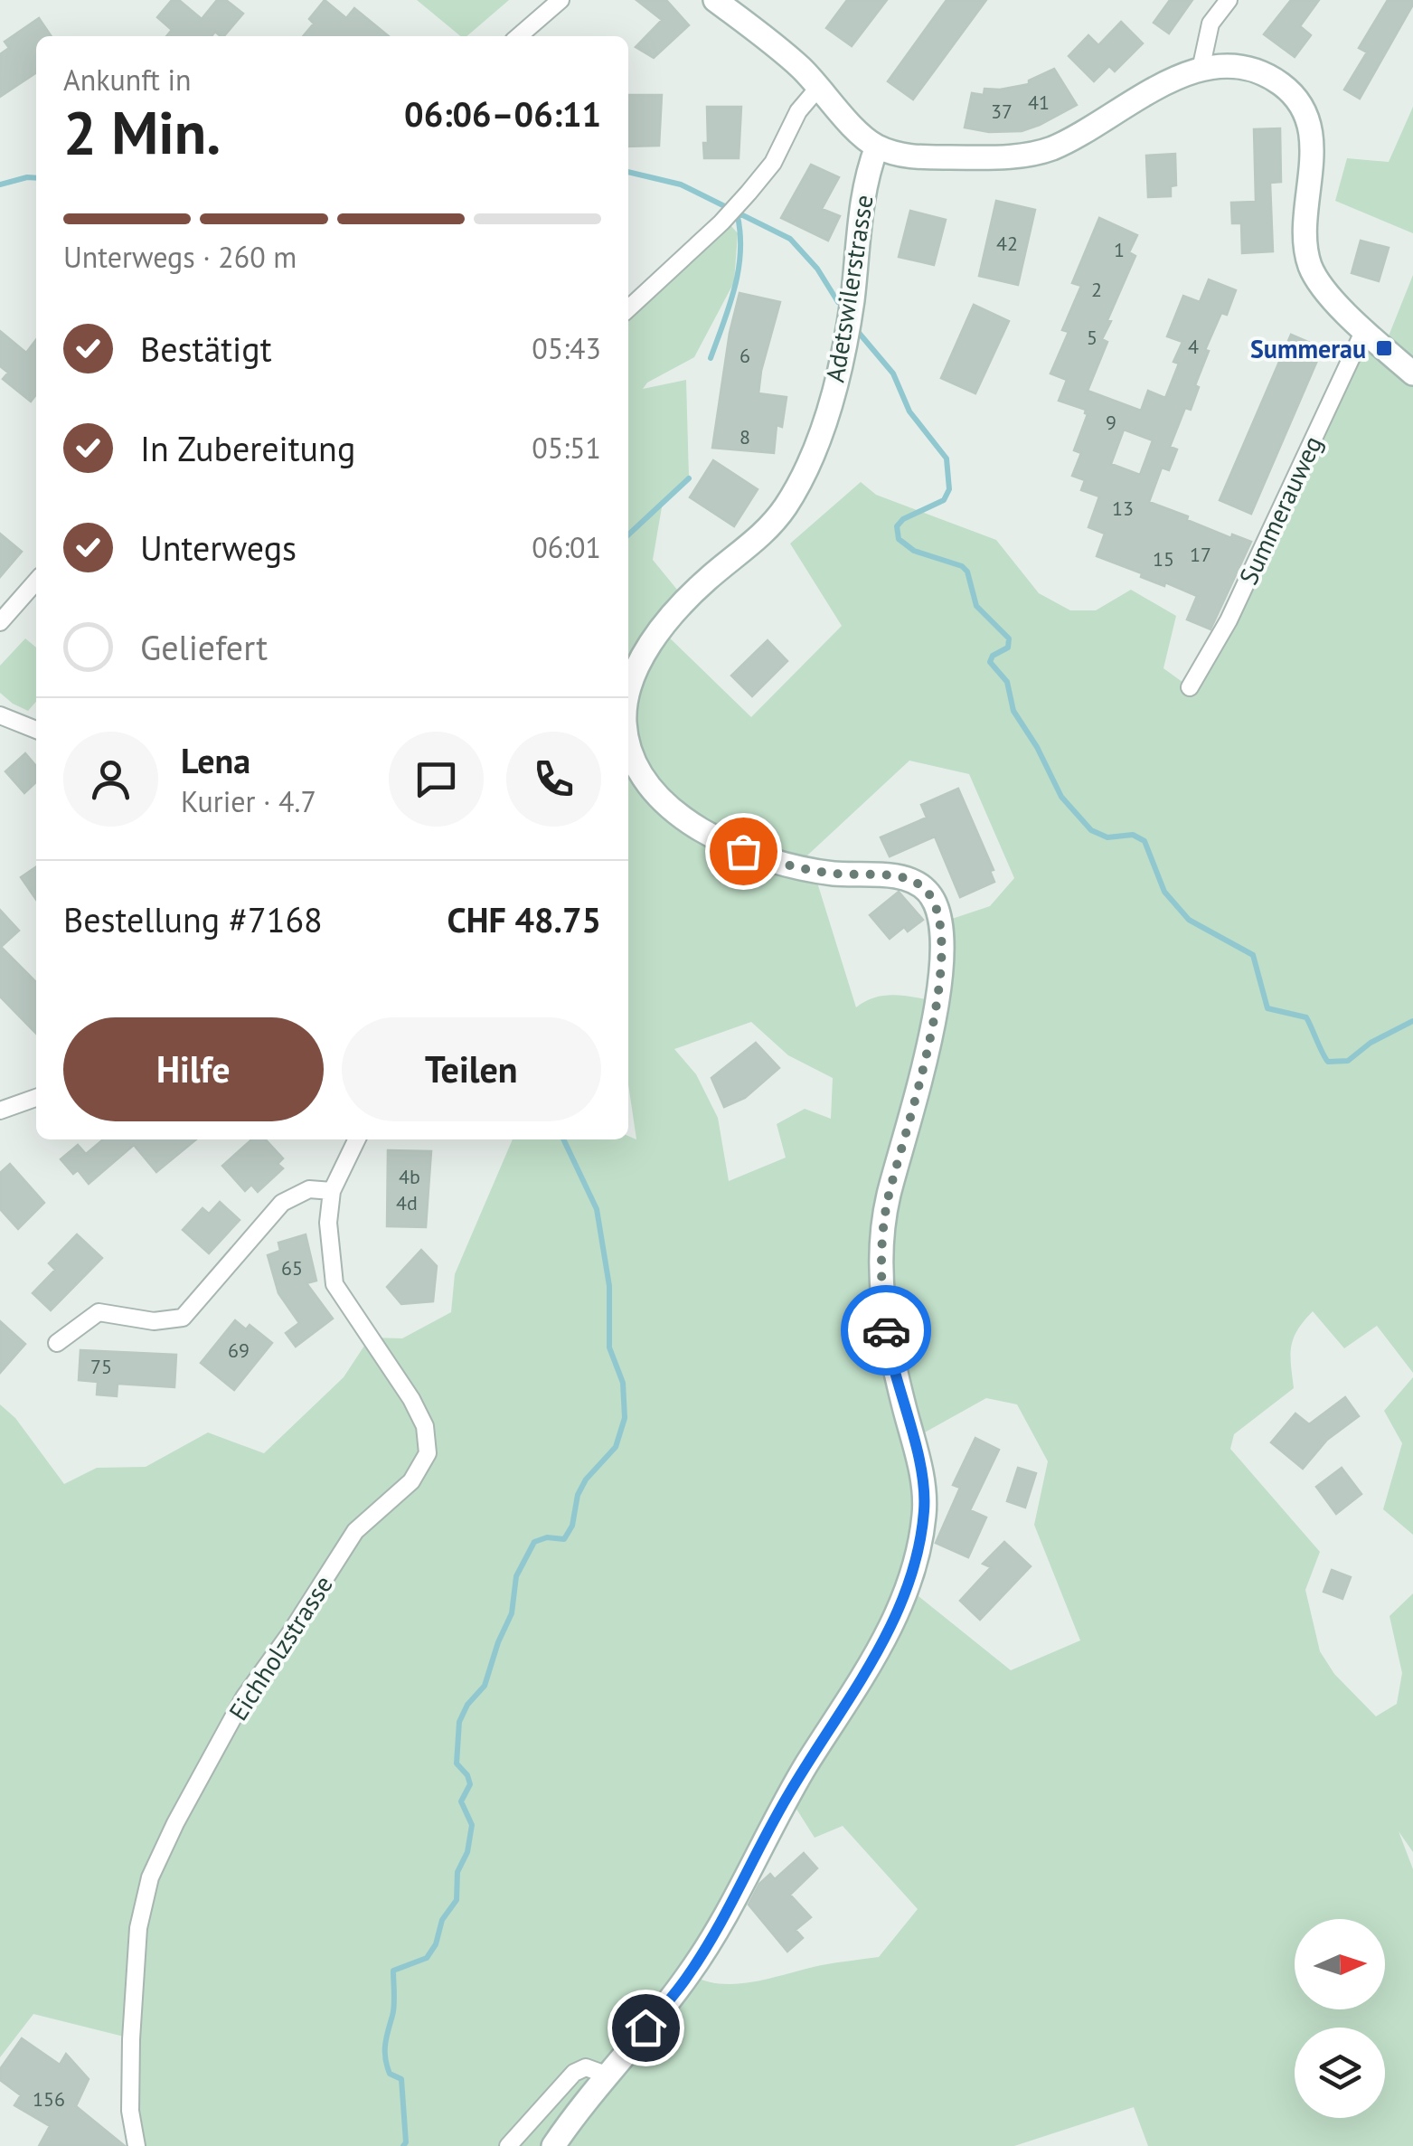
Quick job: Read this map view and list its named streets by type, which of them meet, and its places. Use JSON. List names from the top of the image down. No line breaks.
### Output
{"streets":{"street":["Adetswilerstrasse","Summerauweg","Eichholzstrasse"]},"places":{"transit":["Summerau"]},"house_numbers":["41","37","42","1","2","5","4","6","9","8","13","17","15","4b","4d","65","69","75","156"],"north":"right","page":{"heading":["2 Min.","Ankunft in","06:06–06:11"],"panel":["Lena","Kurier · 4.7","Bestellung #7168","CHF 48.75"],"bar":"Unterwegs · 260 m","list":[["Bestätigt","05:43"],["In Zubereitung","05:51"],["Unterwegs","06:01"],"Geliefert"],"buttons":["Hilfe","Teilen"]}}
